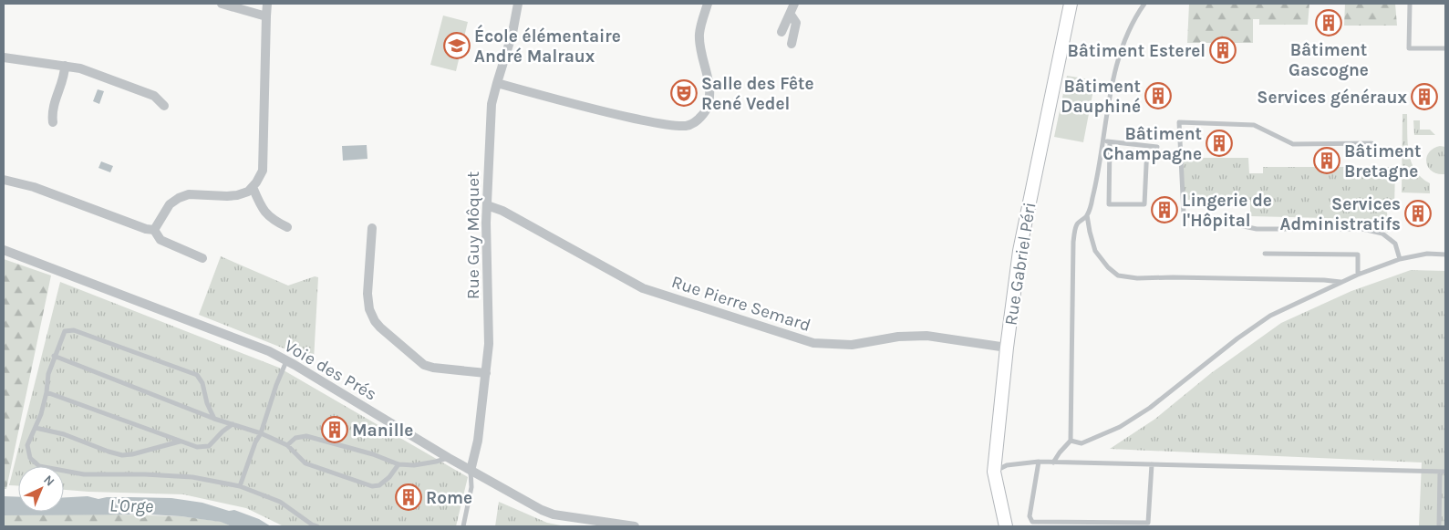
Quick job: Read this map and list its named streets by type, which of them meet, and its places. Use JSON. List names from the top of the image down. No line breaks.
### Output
{"streets":{"main road":["Rue Gabriel Péri"],"street":["Rue Guy Môquet","Rue Pierre Semard","Voie des Prés"]},"crossings":[["Rue Guy Môquet","Rue Pierre Semard"],["Rue Guy Môquet","Voie des Prés"],["Rue Gabriel Péri","Rue Pierre Semard"]],"water":["L'Orge"],"places":{"building":["Bâtiment Gascogne","Bâtiment Esterel","Bâtiment Dauphiné","Services généraux","Bâtiment Champagne","Bâtiment Bretagne","Lingerie de l'Hôpital","Services Administratifs","Manille","Rome"],"school or university":["École élémentaire André Malraux"],"theatre":["Salle des Fête René Vedel"]},"north":"top right"}
